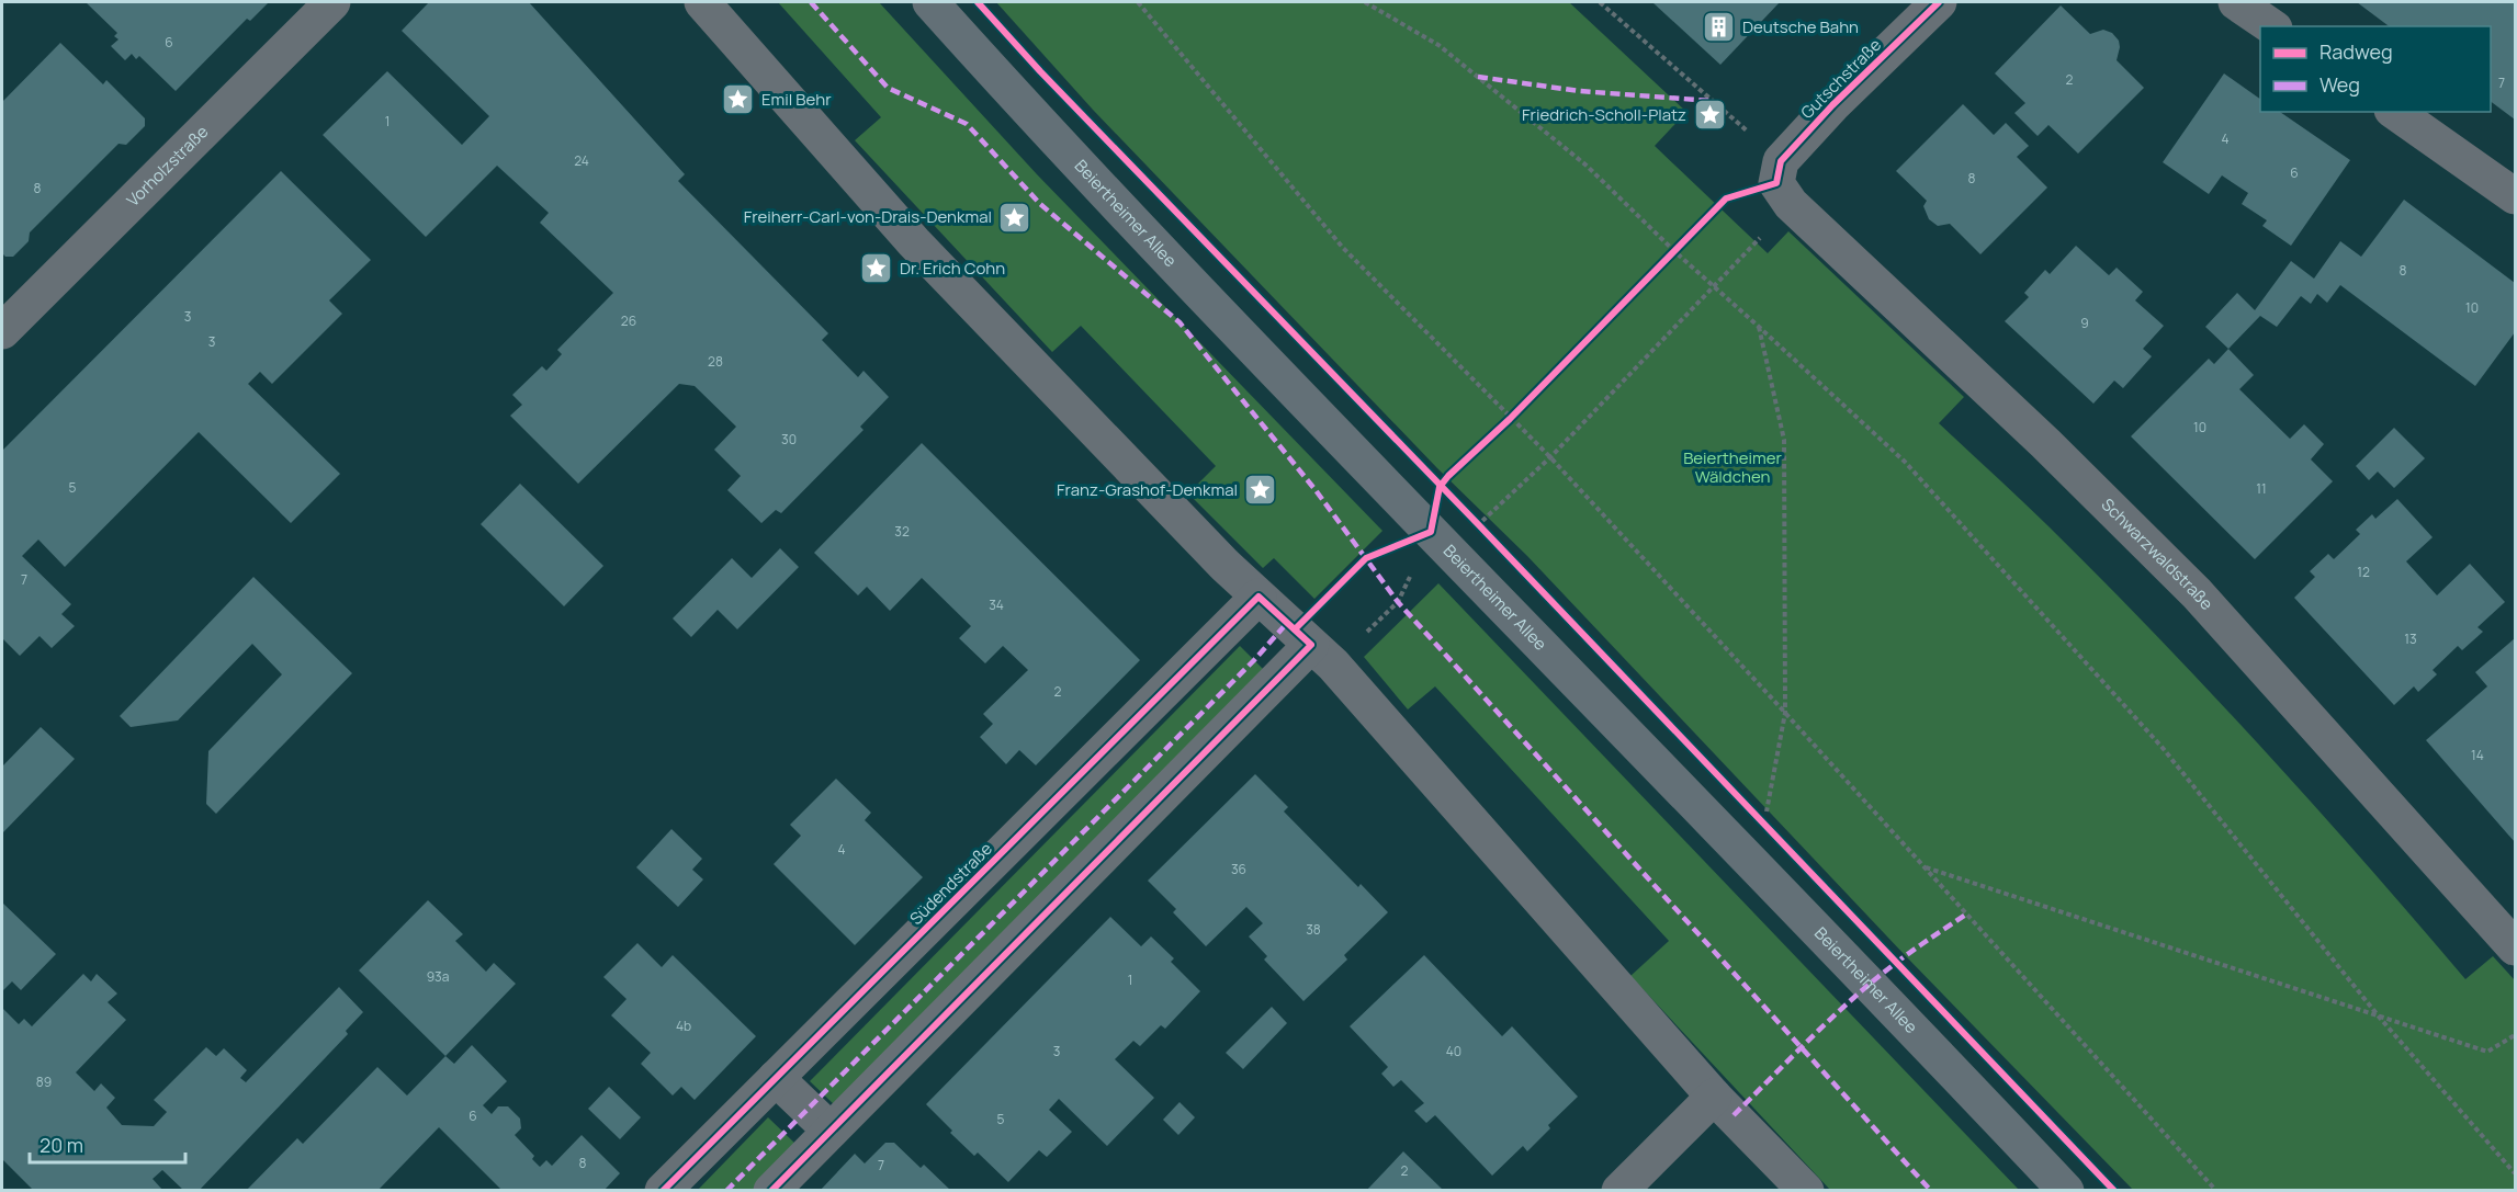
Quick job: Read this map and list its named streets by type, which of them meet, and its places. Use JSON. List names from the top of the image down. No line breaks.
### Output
{"streets":{"street":["Gutschstraße","Vorholzstraße","Beiertheimer Allee","Schwarzwaldstraße","Südendstraße"]},"crossings":[["Gutschstraße","Schwarzwaldstraße"]],"parks":["Beiertheimer Wäldchen"],"places":{"building":["Deutsche Bahn"],"place":["Emil Behr","Friedrich-Scholl-Platz","Freiherr-Carl-von-Drais-Denkmal","Dr. Erich Cohn","Franz-Grashof-Denkmal"]},"house_numbers":["6","2","7","1","4","24","6","8","8","8","10","3","26","9","3","28","10","30","5","11","32","12","7","34","13","2","14","4","36","38","93a","1","4b","3","40","89","6","5","8","7","2"],"legend":["Radweg","Weg"],"scale_bar":"20 m"}
